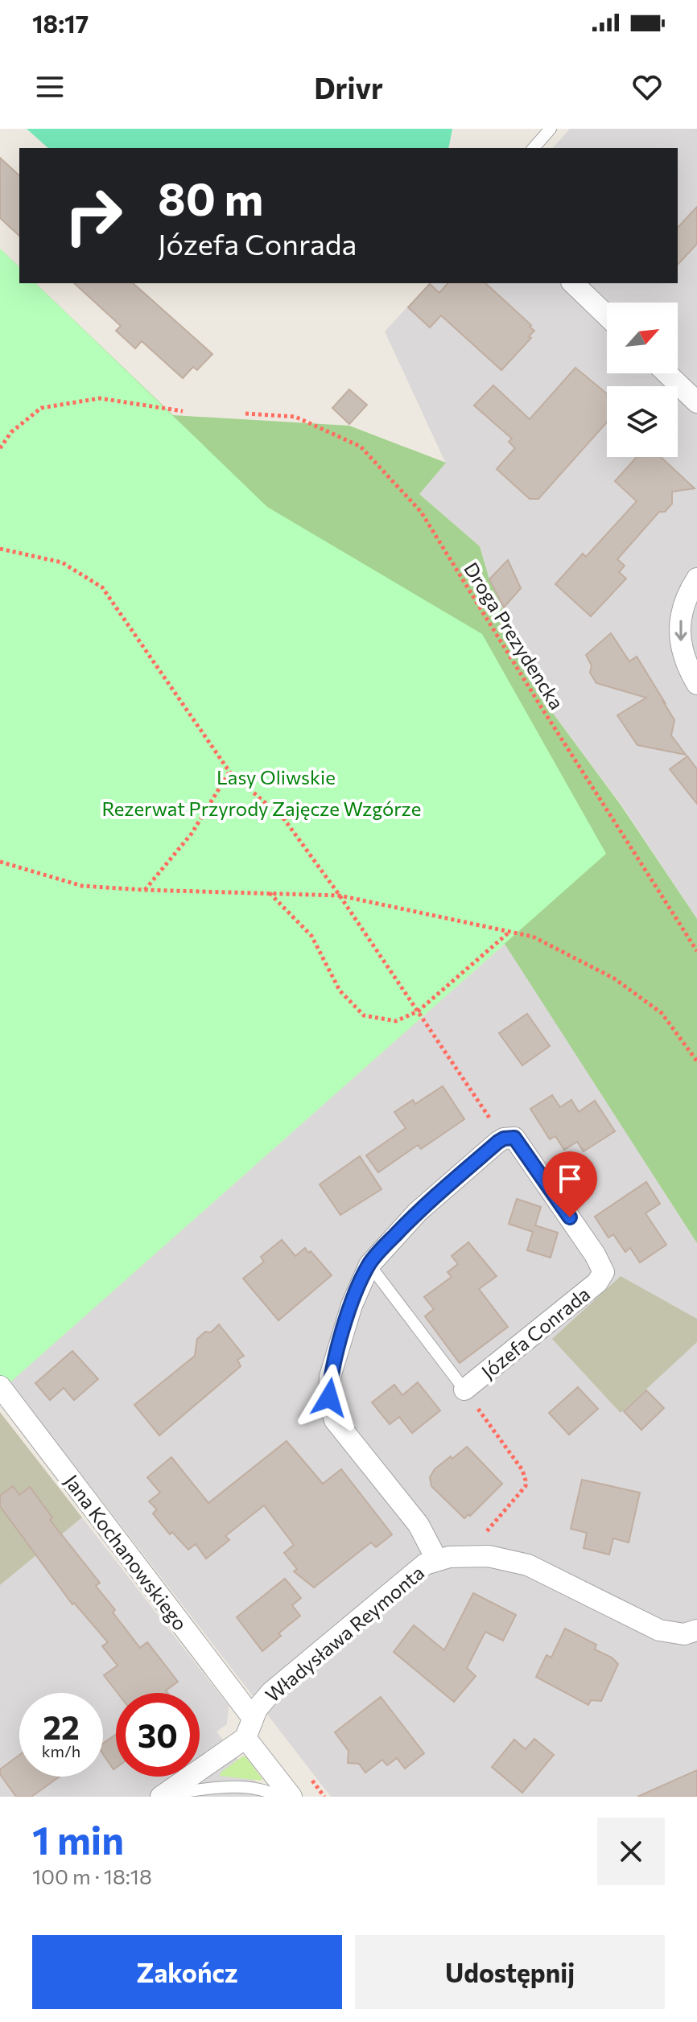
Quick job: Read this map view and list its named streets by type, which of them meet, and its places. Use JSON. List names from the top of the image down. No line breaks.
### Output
{"streets":{"street":["Józefa Conrada","Jana Kochanowskiego","Władysława Reymonta"],"path":["Droga Prezydencka"]},"crossings":[["Jana Kochanowskiego","Władysława Reymonta"]],"parks":["Lasy Oliwskie","Rezerwat Przyrody Zajęcze Wzgórze"],"north":"top right","page":{"status":"18:17","header":"Drivr","turn":["80 m","Józefa Conrada"],"speed":"22 km/h","limit":"30","heading":["1 min","100 m · 18:18"],"buttons":["Zakończ","Udostępnij"]}}
